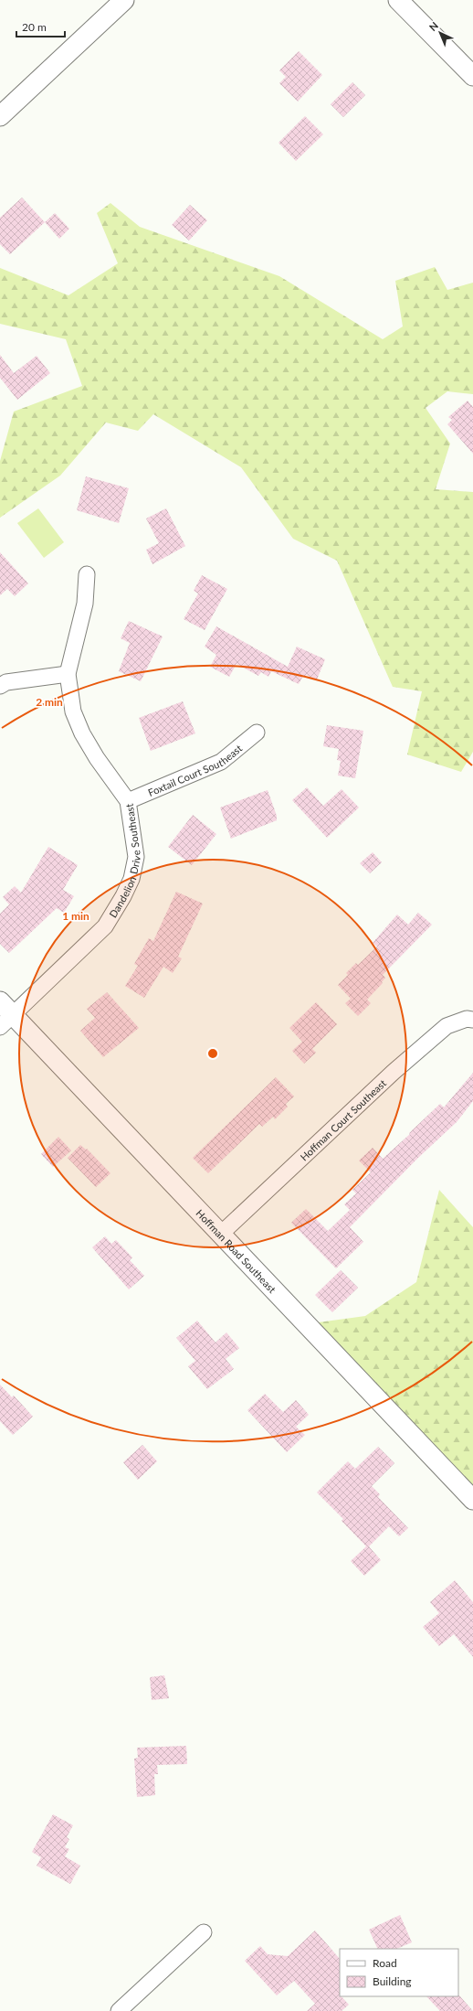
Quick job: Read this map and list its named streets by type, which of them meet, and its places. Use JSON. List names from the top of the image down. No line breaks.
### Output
{"streets":{"street":["Foxtail Court Southeast","Dandelion Drive Southeast","Hoffman Court Southeast","Hoffman Road Southeast"]},"crossings":[["Foxtail Court Southeast","Dandelion Drive Southeast"],["Dandelion Drive Southeast","Hoffman Road Southeast"],["Hoffman Court Southeast","Hoffman Road Southeast"]],"legend":["Road","Building"],"scale_bar":"20 m","north":"top left","rings":["2 min","1 min"]}
